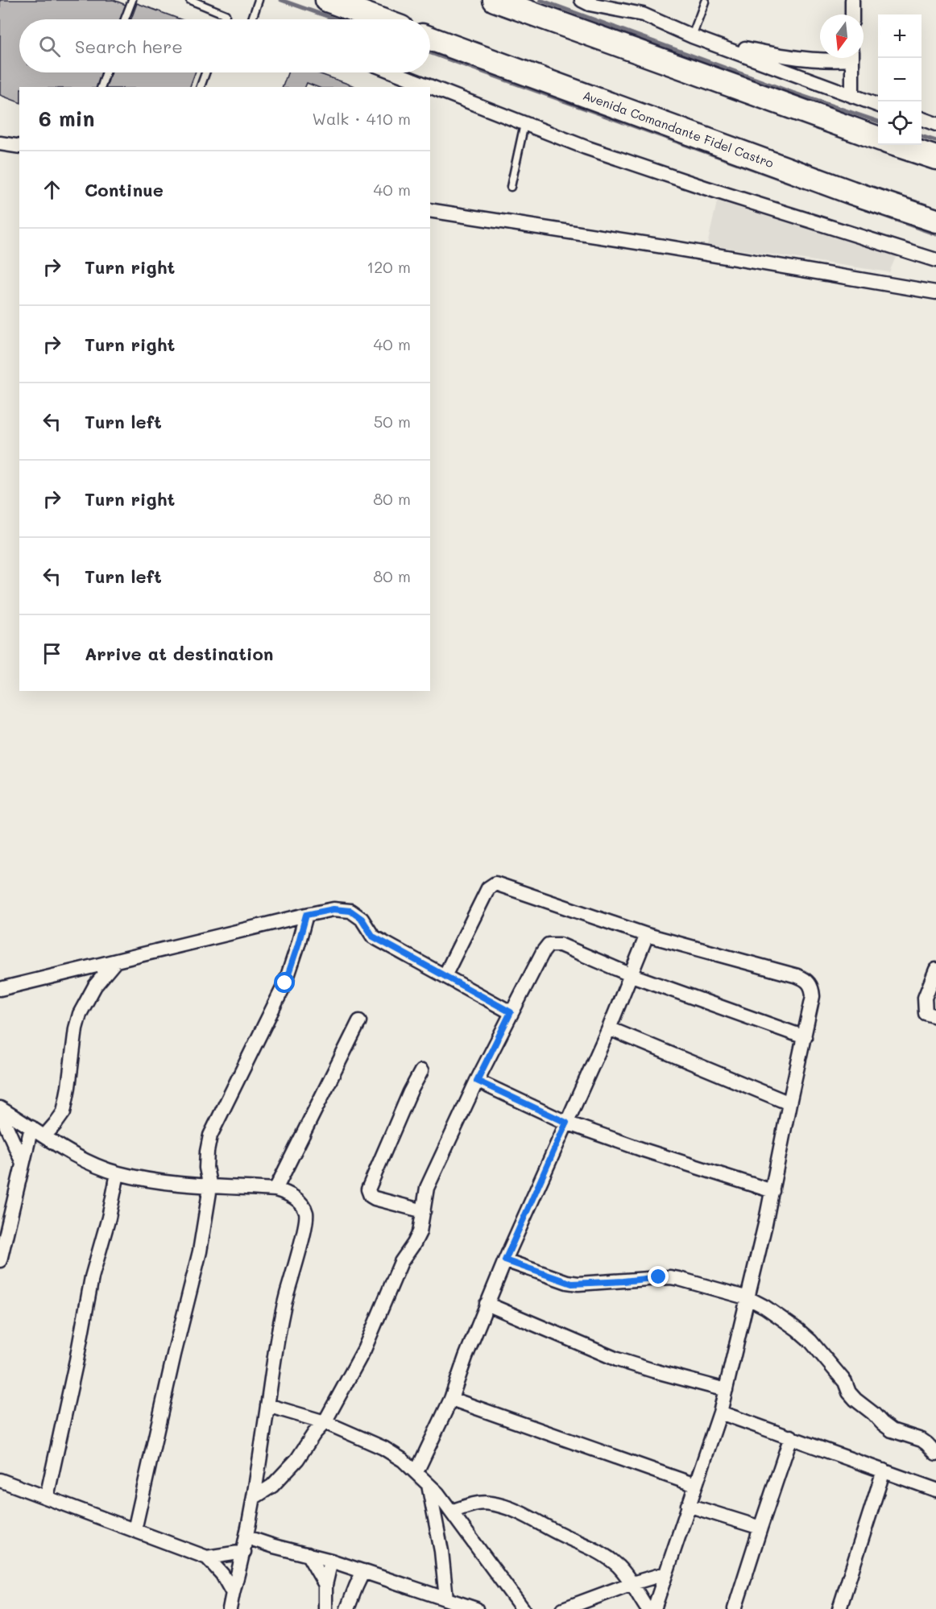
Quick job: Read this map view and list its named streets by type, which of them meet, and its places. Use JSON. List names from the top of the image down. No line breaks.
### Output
{"streets":{"highway":["Avenida Comandante Fidel Castro"]},"north":"bottom","page":{"map_buttons":["+","−"],"search":"Search here","heading":["6 min","Walk · 410 m"],"list":[["Continue","40 m"],["Turn right","120 m"],["Turn right","40 m"],["Turn left","50 m"],["Turn right","80 m"],["Turn left","80 m"],"Arrive at destination"]}}
